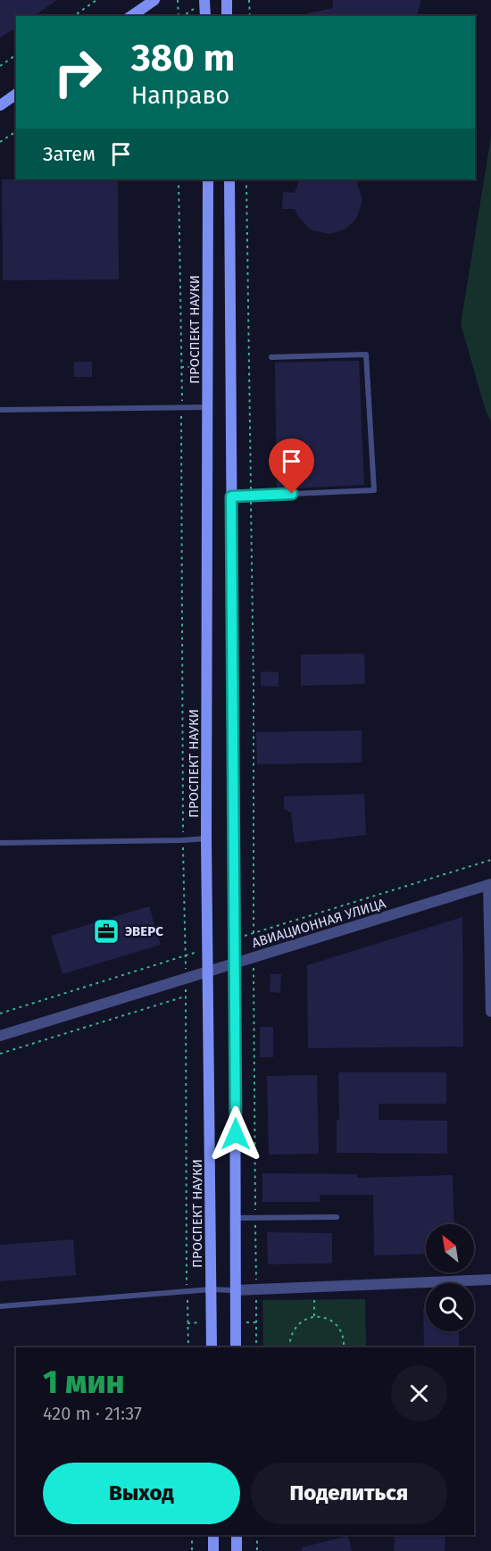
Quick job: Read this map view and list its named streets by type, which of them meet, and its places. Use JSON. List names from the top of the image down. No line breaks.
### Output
{"streets":{"street":["ПРОСПЕКТ НАУКИ","АВИАЦИОННАЯ УЛИЦА"]},"crossings":[["ПРОСПЕКТ НАУКИ","АВИАЦИОННАЯ УЛИЦА"]],"places":{"office":["ЭВЕРС"]},"north":"top left","page":{"turn":["380 m","Направо"],"then":"Затем","heading":["1 мин","420 m · 21:37"],"buttons":["Выход","Поделиться"]}}
